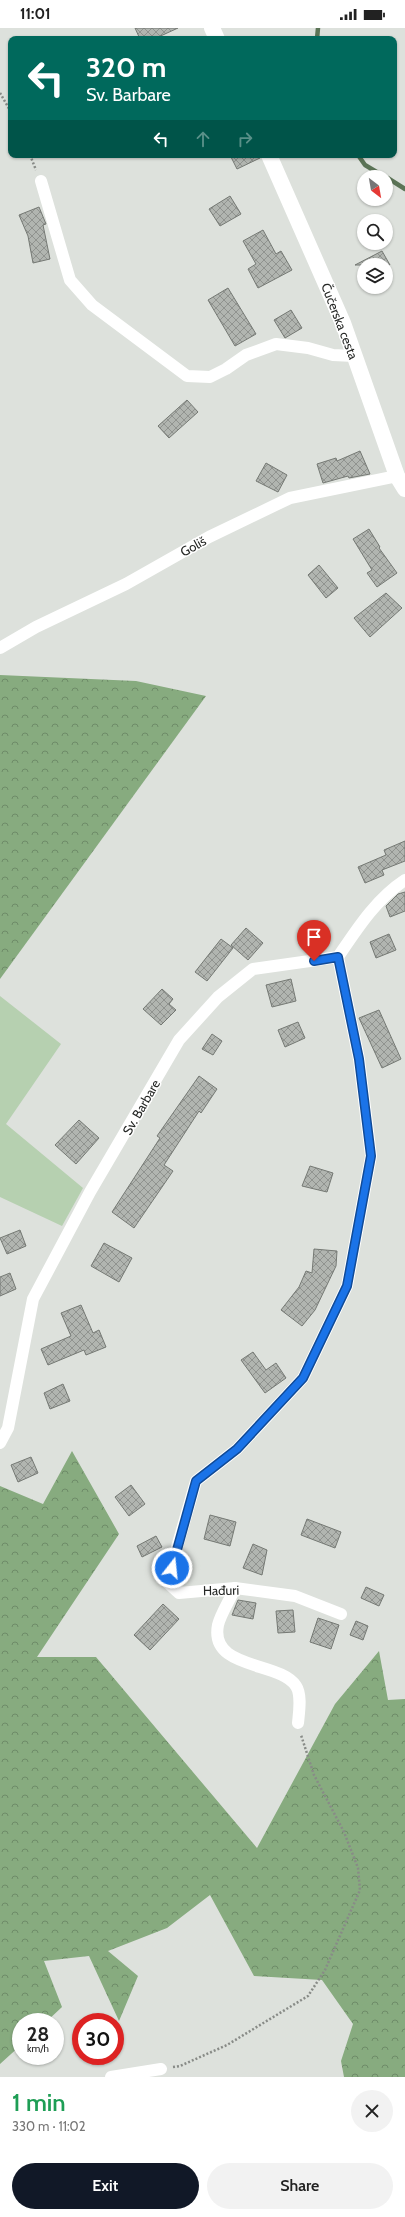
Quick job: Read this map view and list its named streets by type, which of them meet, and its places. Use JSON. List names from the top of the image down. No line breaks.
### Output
{"streets":{"street":["Čučerska cesta","Goliš","Sv. Barbare","Hađuri"]},"crossings":[["Čučerska cesta","Goliš"],["Sv. Barbare","Hađuri"]],"north":"bottom right","page":{"status":"11:01","turn":["320 m","Sv. Barbare"],"speed":"28 km/h","limit":"30","heading":["1 min","330 m · 11:02"],"buttons":["Exit","Share"]}}
